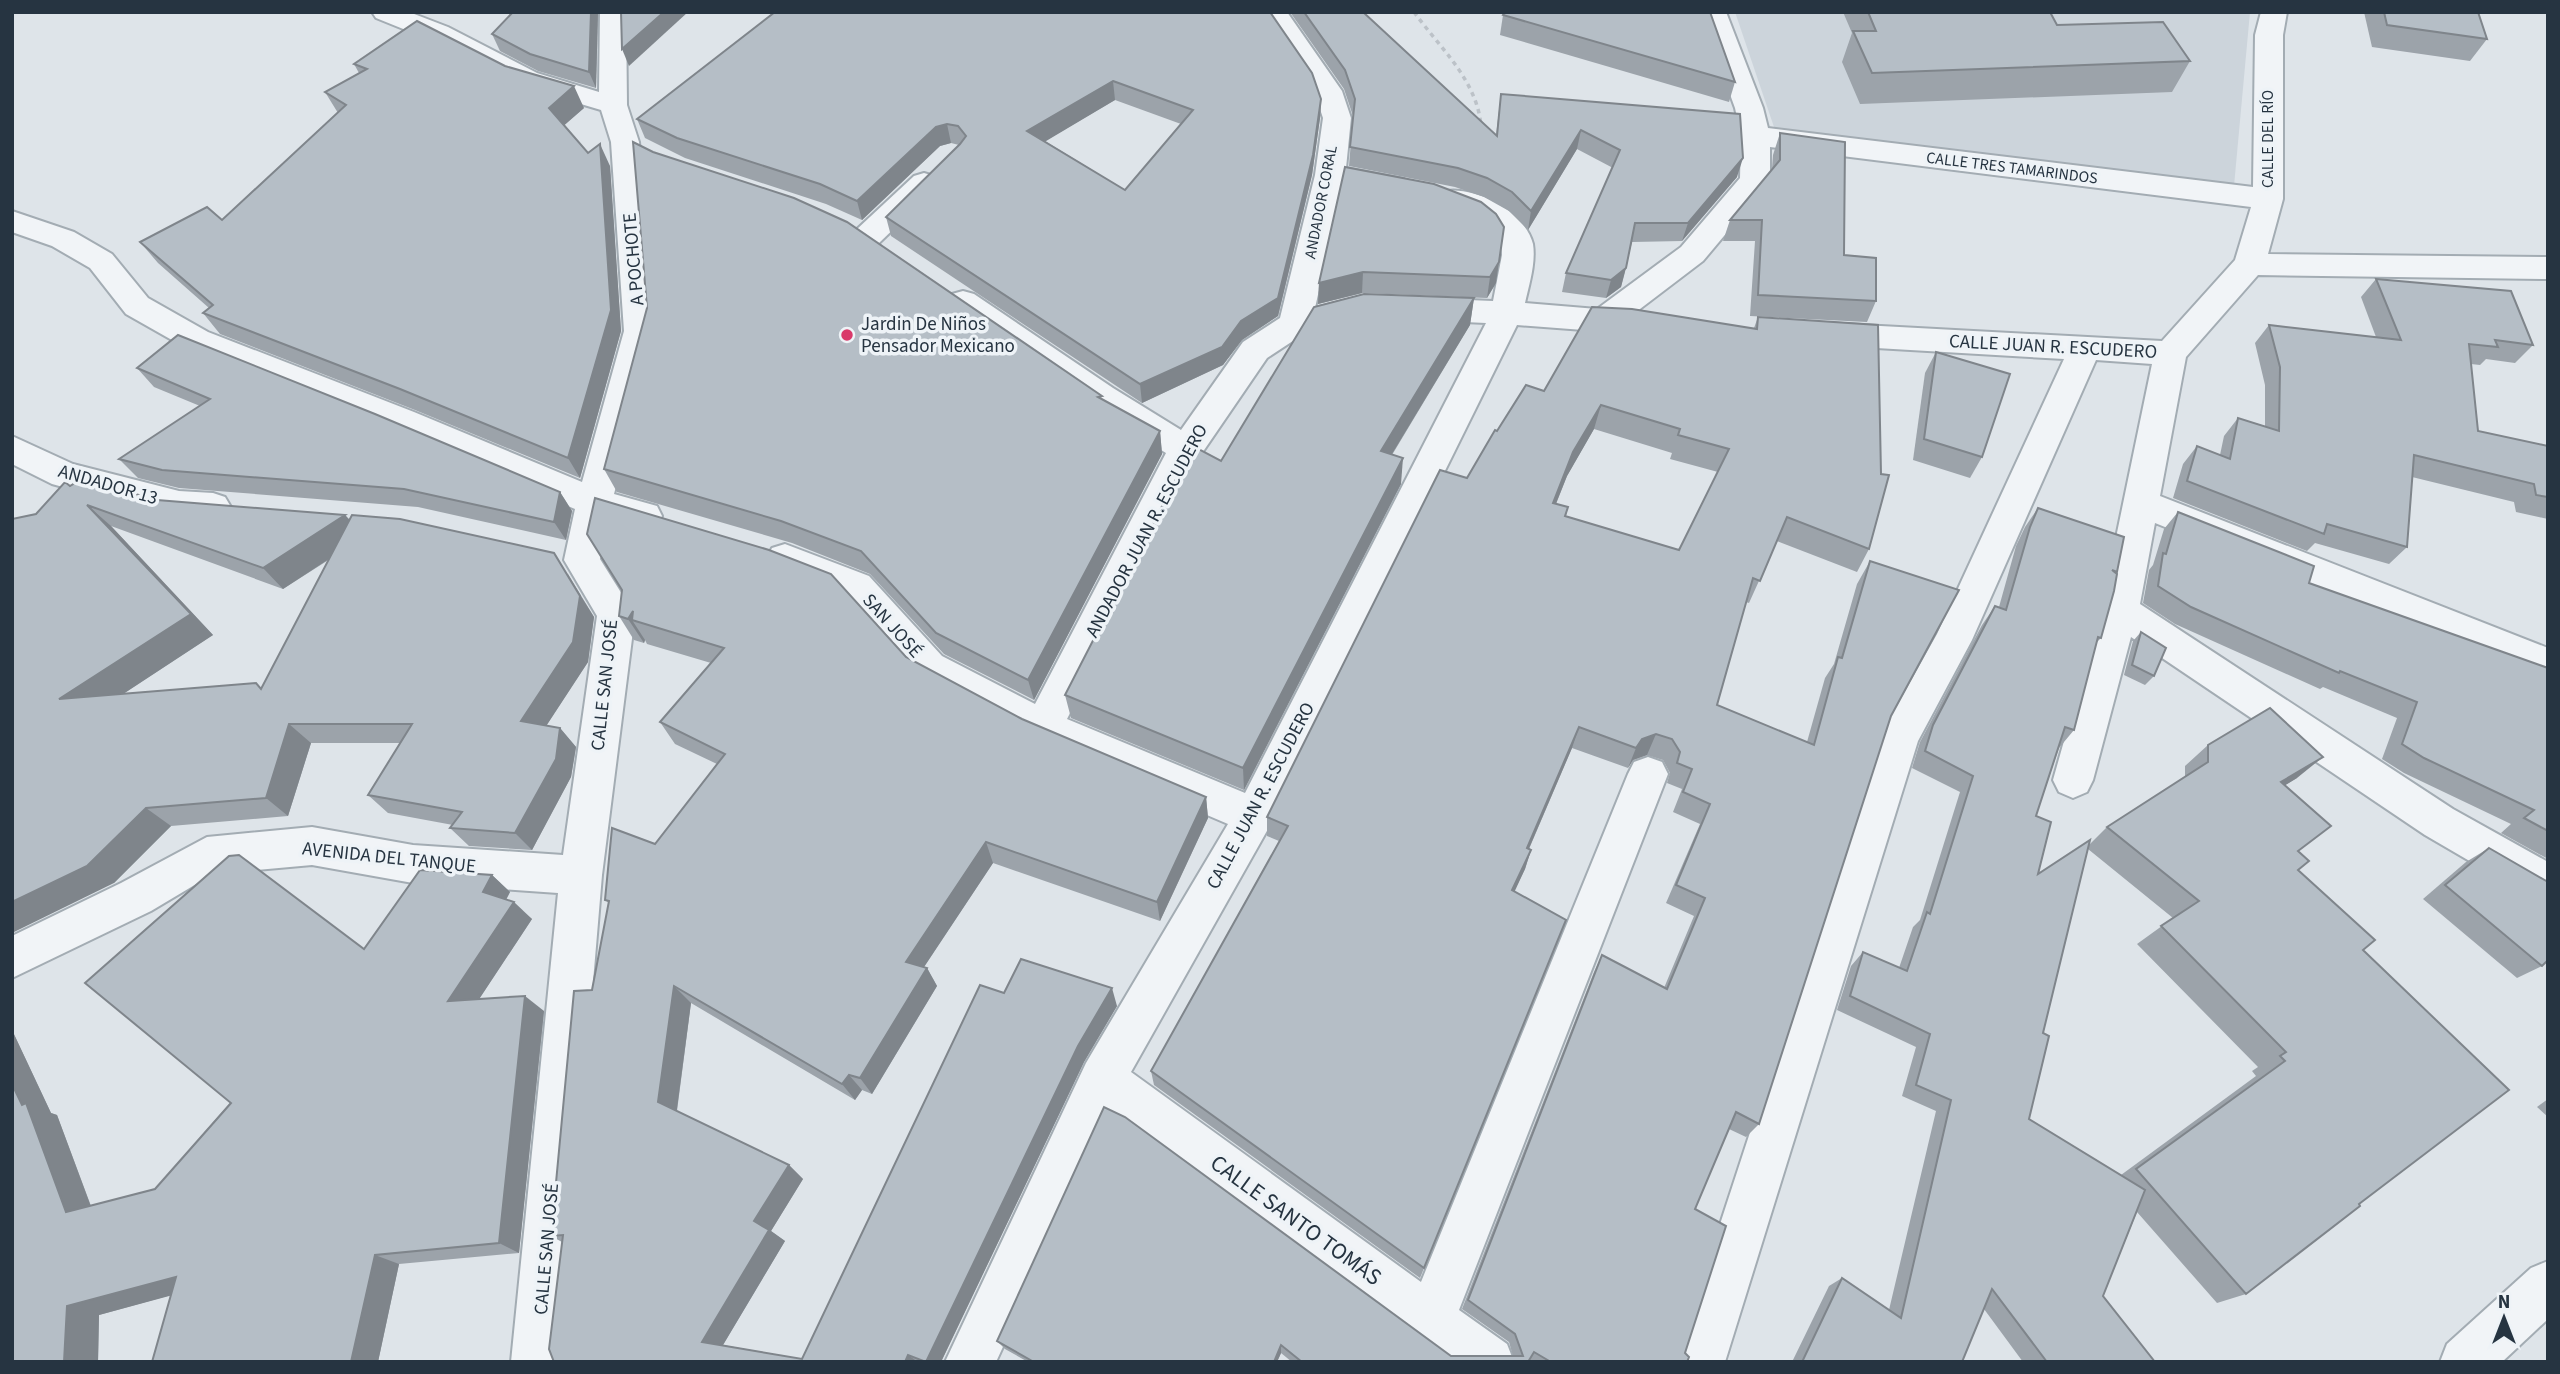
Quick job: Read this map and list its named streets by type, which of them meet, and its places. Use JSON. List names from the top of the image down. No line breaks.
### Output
{"streets":{"street":["CALLE DEL RÍO","CALLE TRES TAMARINDOS","ANDADOR CORAL","A POCHOTE","CALLE JUAN R. ESCUDERO","ANDADOR 13","ANDADOR JUAN R. ESCUDERO","SAN JOSÉ","CALLE SAN JOSÉ","AVENIDA DEL TANQUE","CALLE SANTO TOMÁS"]},"crossings":[["CALLE DEL RÍO","CALLE TRES TAMARINDOS"],["CALLE DEL RÍO","CALLE JUAN R. ESCUDERO"],["ANDADOR CORAL","CALLE JUAN R. ESCUDERO"],["ANDADOR CORAL","ANDADOR JUAN R. ESCUDERO"],["A POCHOTE","CALLE SAN JOSÉ"],["CALLE JUAN R. ESCUDERO","ANDADOR JUAN R. ESCUDERO"],["CALLE JUAN R. ESCUDERO","SAN JOSÉ"],["CALLE JUAN R. ESCUDERO","CALLE SANTO TOMÁS"],["ANDADOR JUAN R. ESCUDERO","SAN JOSÉ"],["CALLE SAN JOSÉ","AVENIDA DEL TANQUE"]],"places":["Jardin De Niños Pensador Mexicano"],"north":"top"}
